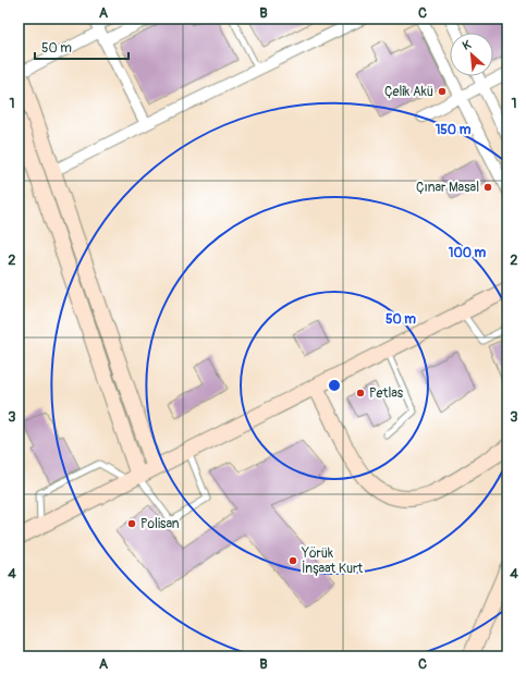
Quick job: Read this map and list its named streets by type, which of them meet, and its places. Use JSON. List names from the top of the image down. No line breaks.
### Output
{"places":["Çelik Akü","Çınar Masal","Petlas","Polisan","Yörük İnşaat Kurt"],"scale_bar":"50 m","north":"top left","grid":{"columns":["A","B","C"],"rows":["1","2","3","4"]},"rings":["150 m","100 m","50 m"]}
